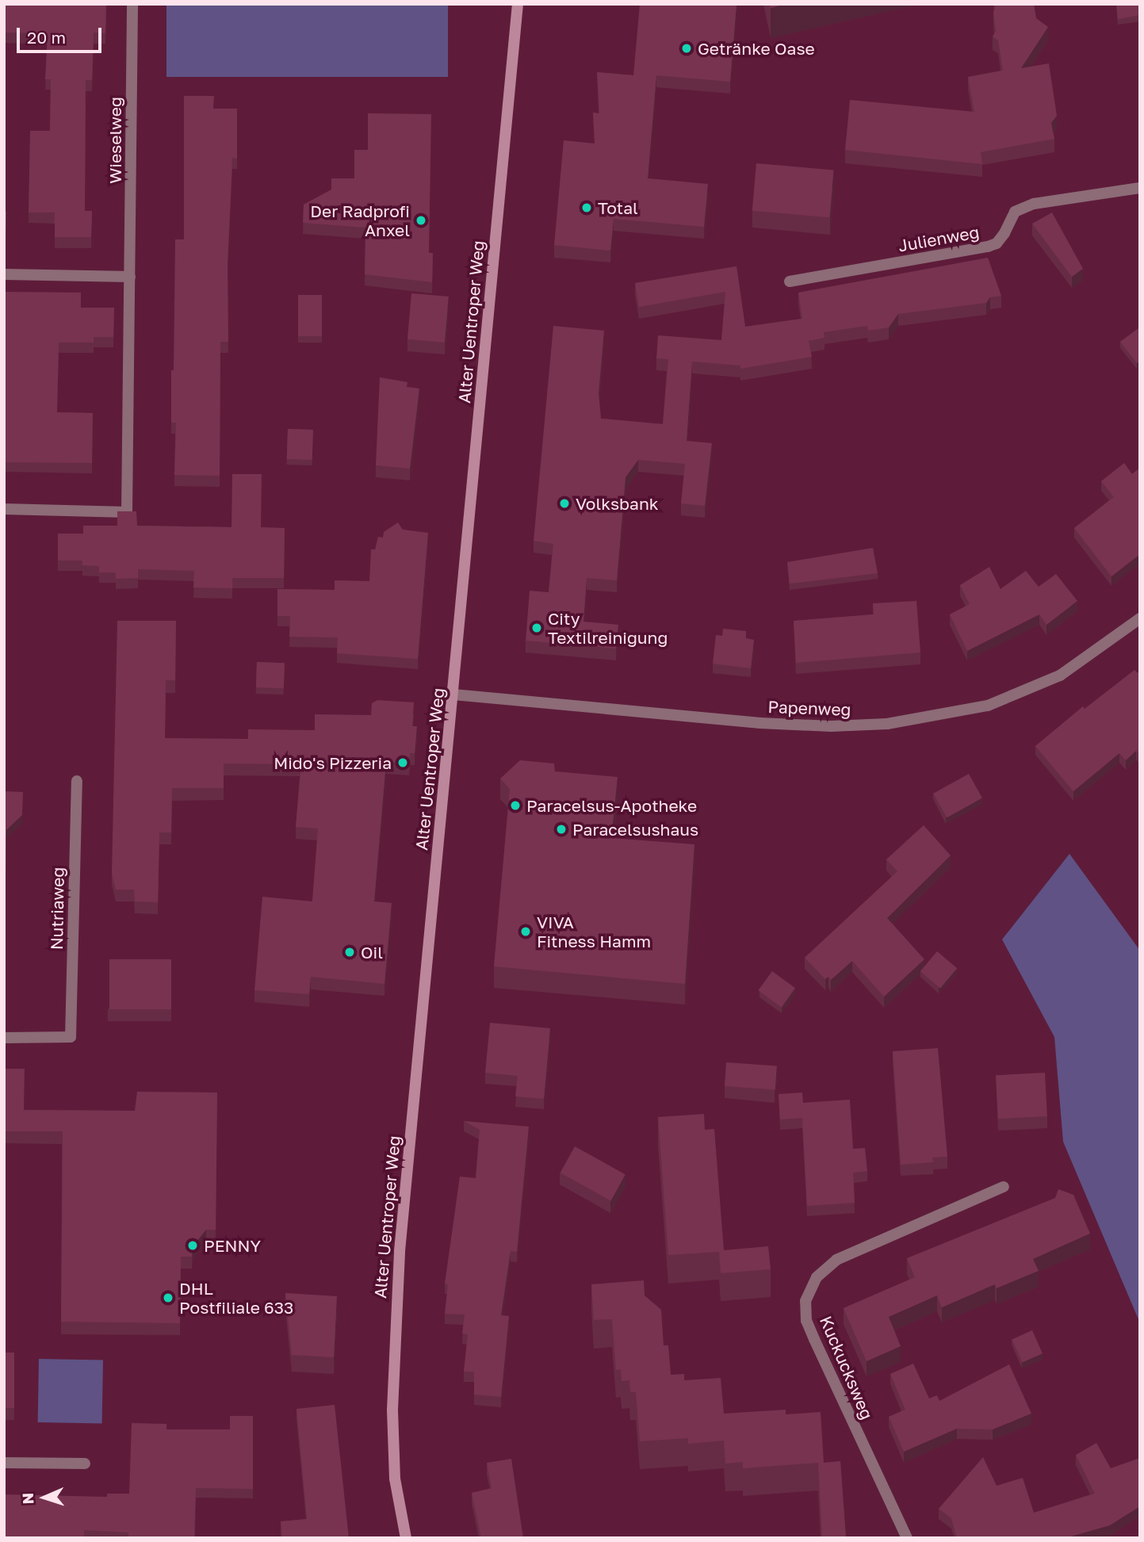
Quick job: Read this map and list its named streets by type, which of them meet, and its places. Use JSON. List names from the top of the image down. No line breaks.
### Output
{"streets":{"street":["Wieselweg","Julienweg","Alter Uentroper Weg","Papenweg","Nutriaweg","Kuckucksweg"]},"crossings":[["Alter Uentroper Weg","Papenweg"]],"places":["Getränke Oase","Total","Der Radprofi Anxel","Volksbank","City Textilreinigung","Mido's Pizzeria","Paracelsus-Apotheke","Paracelsushaus","VIVA Fitness Hamm","Oil","PENNY","DHL Postfiliale 633"],"scale_bar":"20 m","north":"left"}
